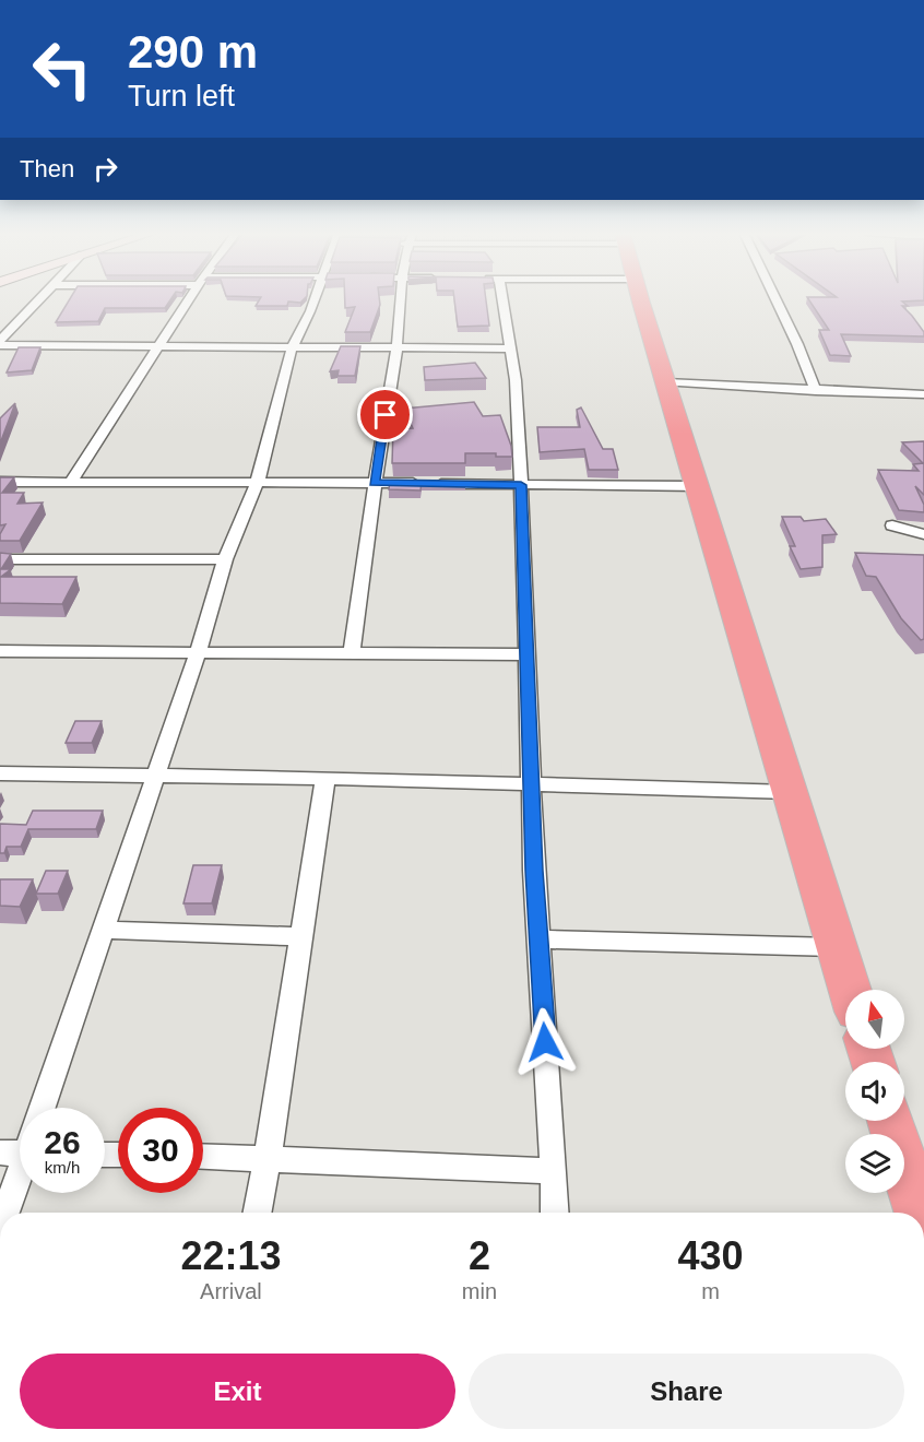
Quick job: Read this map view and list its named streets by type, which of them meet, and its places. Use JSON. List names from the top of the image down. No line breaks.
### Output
{"north":"top","page":{"turn":["290 m","Turn left"],"then":"Then","speed":"26 km/h","limit":"30","eta":["22:13","Arrival","2","min","430","m"],"buttons":["Exit","Share"]}}
